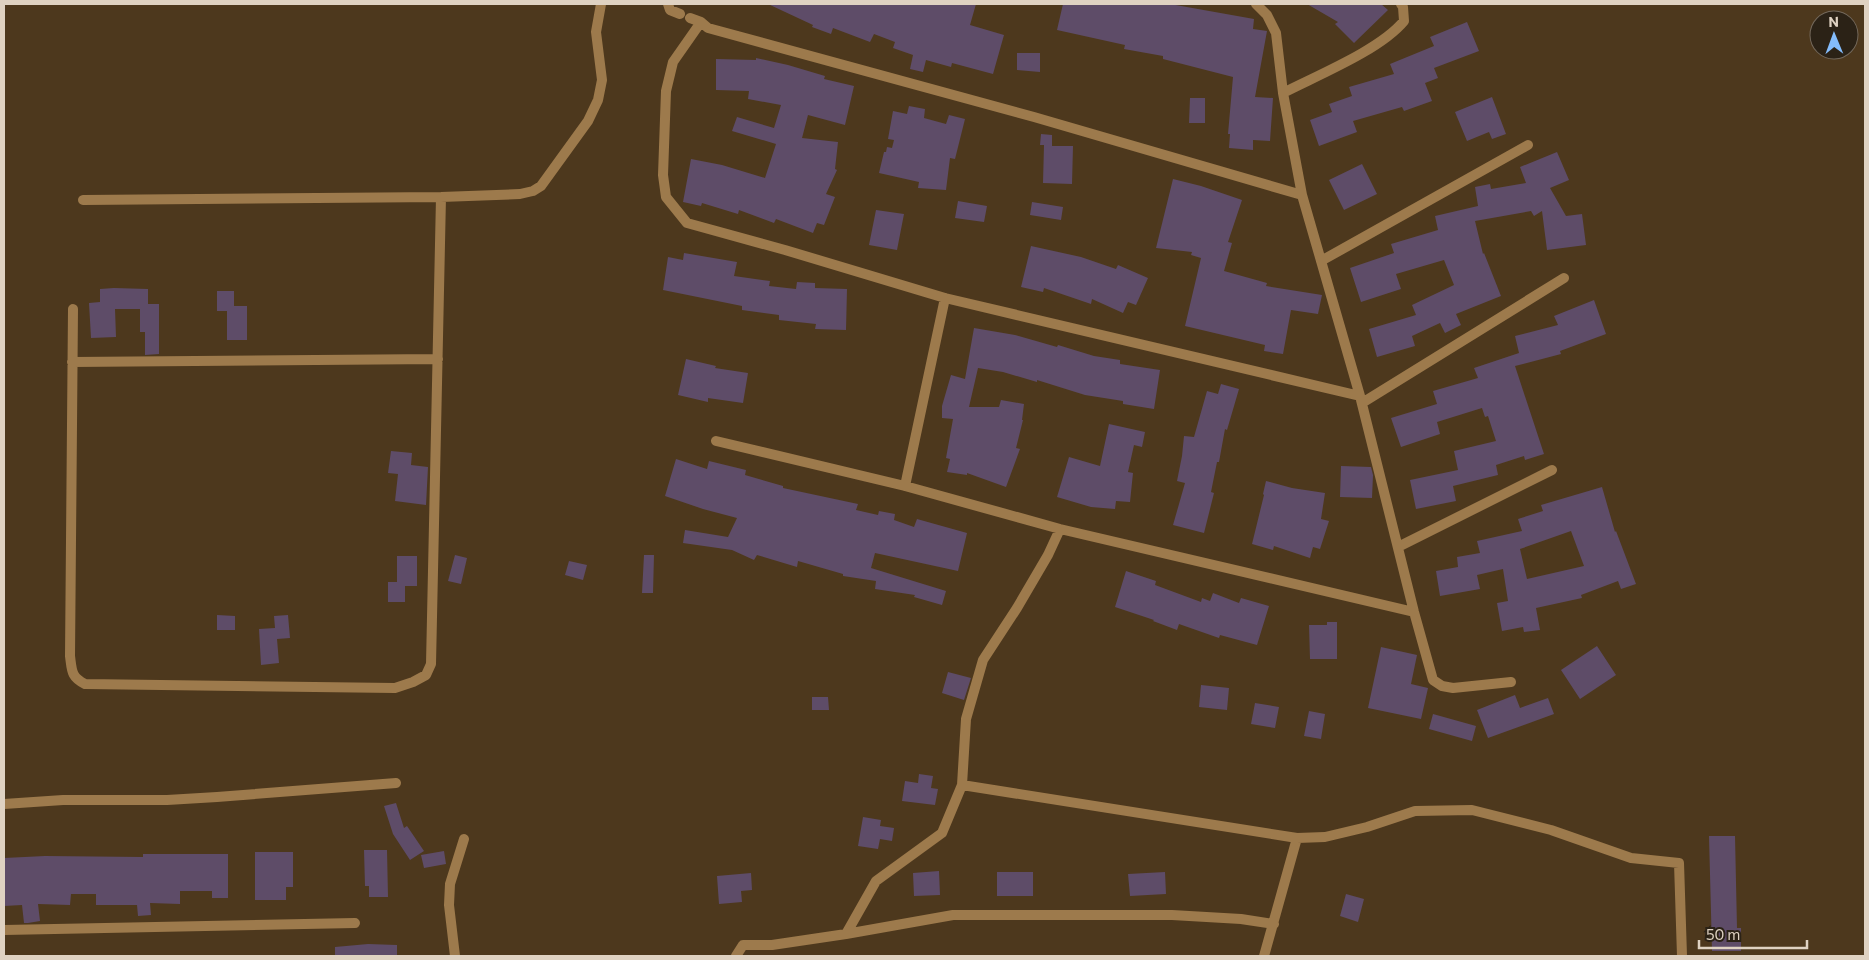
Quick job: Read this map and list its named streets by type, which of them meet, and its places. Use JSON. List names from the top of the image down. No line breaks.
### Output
{"scale_bar":"50 m","north":"top"}
